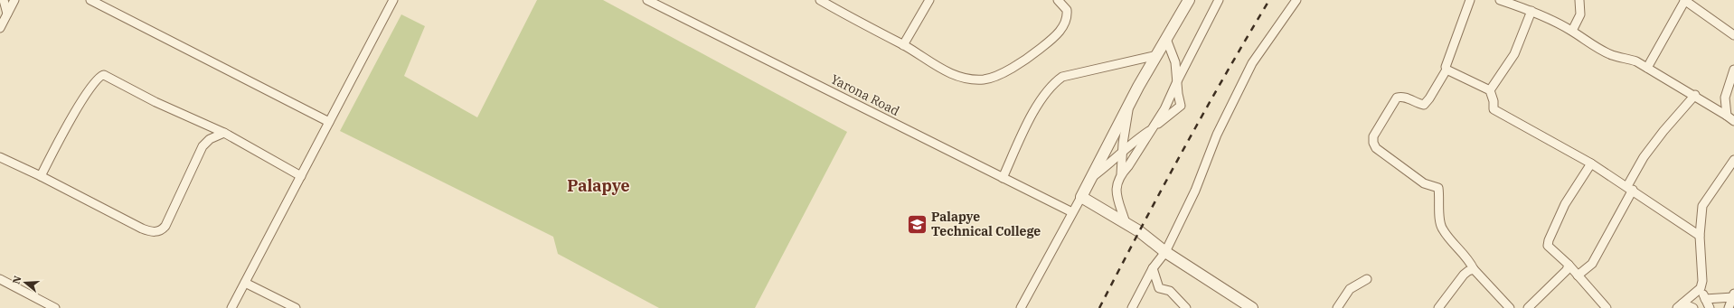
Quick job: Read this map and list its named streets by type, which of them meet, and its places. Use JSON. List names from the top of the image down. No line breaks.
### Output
{"streets":{"street":["Yarona Road"]},"districts":["Palapye"],"places":{"school or university":["Palapye Technical College"]},"north":"left"}
